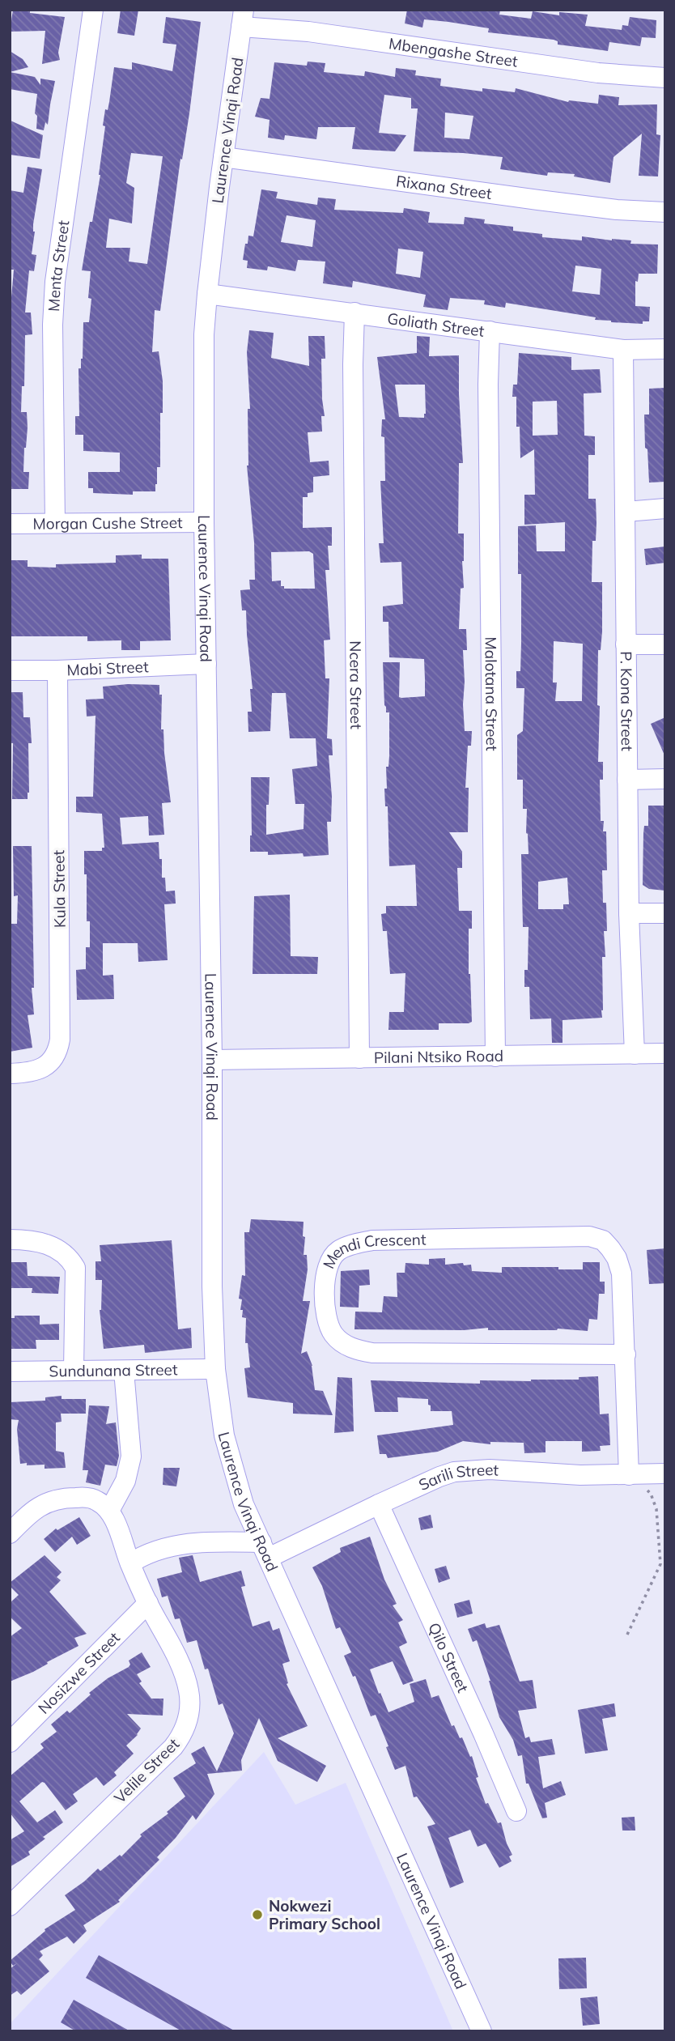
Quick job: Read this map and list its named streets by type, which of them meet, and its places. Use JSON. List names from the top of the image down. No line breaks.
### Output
{"streets":{"street":["Mbengashe Street","Laurence Vinqi Road","Rixana Street","Menta Street","Goliath Street","Morgan Cushe Street","Mabi Street","Ncera Street","Malotana Street","P. Kona Street","Kula Street","Pilani Ntsiko Road","Mendi Crescent","Sundunana Street","Sarili Street","Qilo Street","Nosizwe Street","Velile Street"]},"crossings":[["Mbengashe Street","Laurence Vinqi Road"],["Laurence Vinqi Road","Rixana Street"],["Laurence Vinqi Road","Goliath Street"],["Laurence Vinqi Road","Morgan Cushe Street"],["Laurence Vinqi Road","Mabi Street"],["Laurence Vinqi Road","Pilani Ntsiko Road"],["Laurence Vinqi Road","Sundunana Street"],["Laurence Vinqi Road","Sarili Street"],["Menta Street","Morgan Cushe Street"],["Goliath Street","Ncera Street"],["Goliath Street","Malotana Street"],["Goliath Street","P. Kona Street"],["Mabi Street","Kula Street"],["Ncera Street","Pilani Ntsiko Road"],["Malotana Street","Pilani Ntsiko Road"],["P. Kona Street","Pilani Ntsiko Road"],["Mendi Crescent","Sarili Street"],["Sarili Street","Qilo Street"],["Sarili Street","Velile Street"],["Nosizwe Street","Velile Street"]],"places":["Nokwezi Primary School"]}
